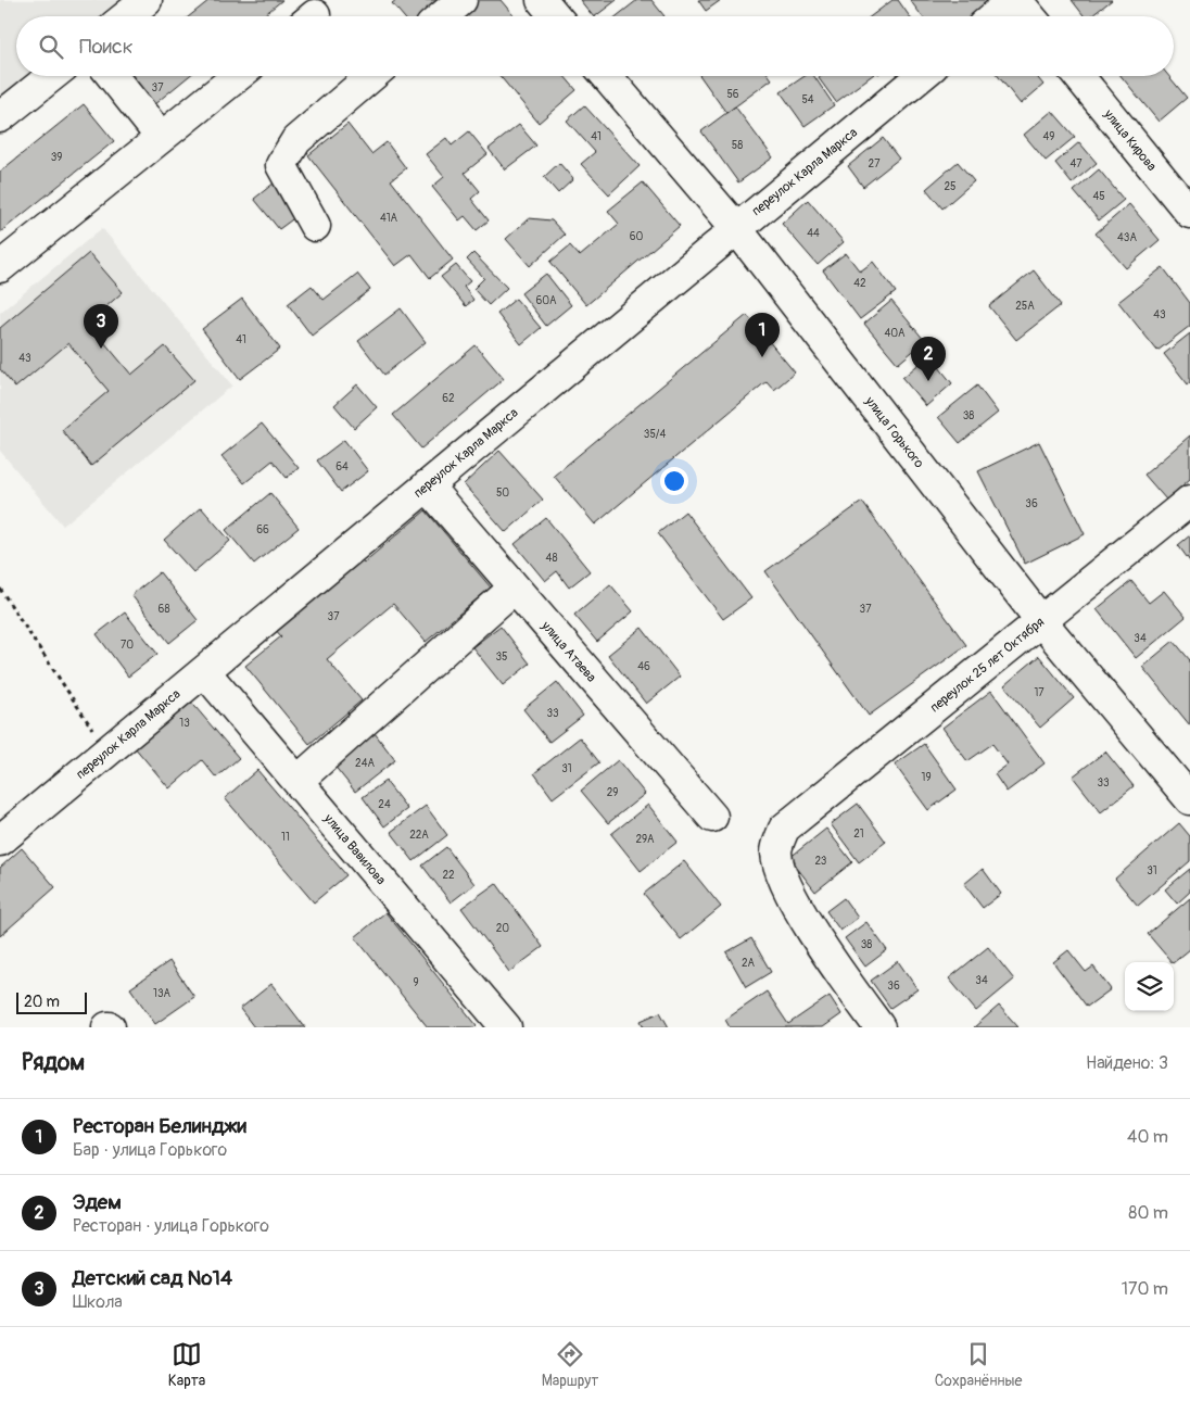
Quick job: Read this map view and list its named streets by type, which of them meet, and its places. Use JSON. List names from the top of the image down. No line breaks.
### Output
{"streets":{"street":["улица Кирова","переулок Карла Маркса","улица Горького","улица Атаева","переулок 25 лет Октября","улица Вавилова"]},"crossings":[["переулок Карла Маркса","улица Горького"],["переулок Карла Маркса","улица Атаева"],["переулок Карла Маркса","улица Вавилова"],["улица Горького","переулок 25 лет Октября"]],"house_numbers":["37","56","54","41","49","58","39","27","47","25","45","41А","44","60","43А","42","60А","25А","43","40А","41","43","62","38","35/4","64","50","36","66","48","68","37","37","34","70","35","46","17","33","13","24А","31","19","33","29","24","21","22А","11","29А","23","31","22","20","38","2А","34","9","36","13А"],"scale_bar":"20 m","page":{"search":"Поиск","pins":["3","1","2"],"scale":"20 m","heading":["Рядом","Найдено: 3"],"list":[{"mark":"1","name":"Ресторан Белинджи","note":"Бар · улица Горького","value":"40 m"},{"mark":"2","name":"Эдем","note":"Ресторан · улица Горького","value":"80 m"},{"mark":"3","name":"Детский сад №14","note":"Школа","value":"170 m"}],"nav":["Карта","Маршрут","Сохранённые"]}}
